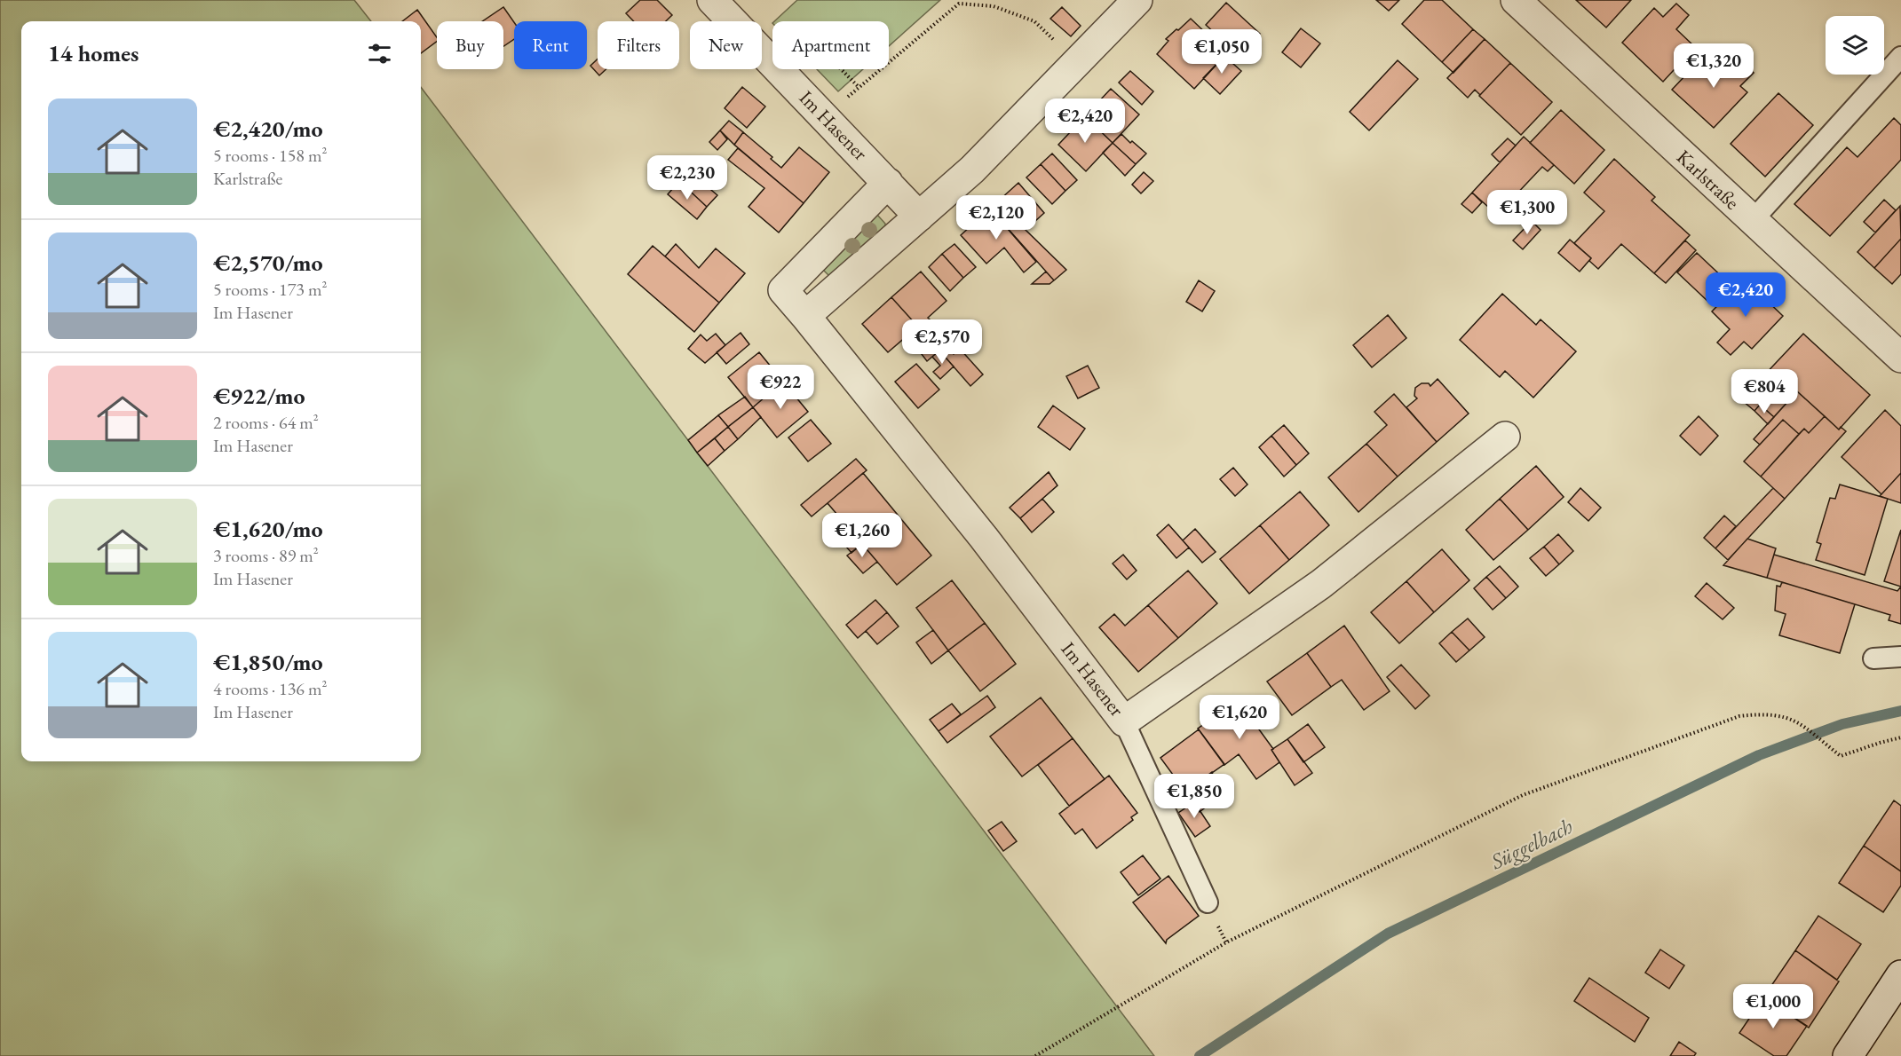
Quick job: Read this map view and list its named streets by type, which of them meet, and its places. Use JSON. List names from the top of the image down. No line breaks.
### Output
{"streets":{"street":["Im Hasener","Karlstraße"]},"water":["Süggelbach"],"page":{"chip":["Buy","Rent","Filters","New","Apartment"],"heading":"14 homes","price":["€1,050","€1,320","€2,420","€2,230","€1,300","€2,120","€2,420","€2,570","€922","€804","€1,260","€1,620","€1,850","€1,000"],"list":[{"name":"€2,420/mo","note":"5 rooms · 158 m² · Karlstraße"},{"name":"€2,570/mo","note":"5 rooms · 173 m² · Im Hasener"},{"name":"€922/mo","note":"2 rooms · 64 m² · Im Hasener"},{"name":"€1,620/mo","note":"3 rooms · 89 m² · Im Hasener"},{"name":"€1,850/mo","note":"4 rooms · 136 m² · Im Hasener"}]}}
